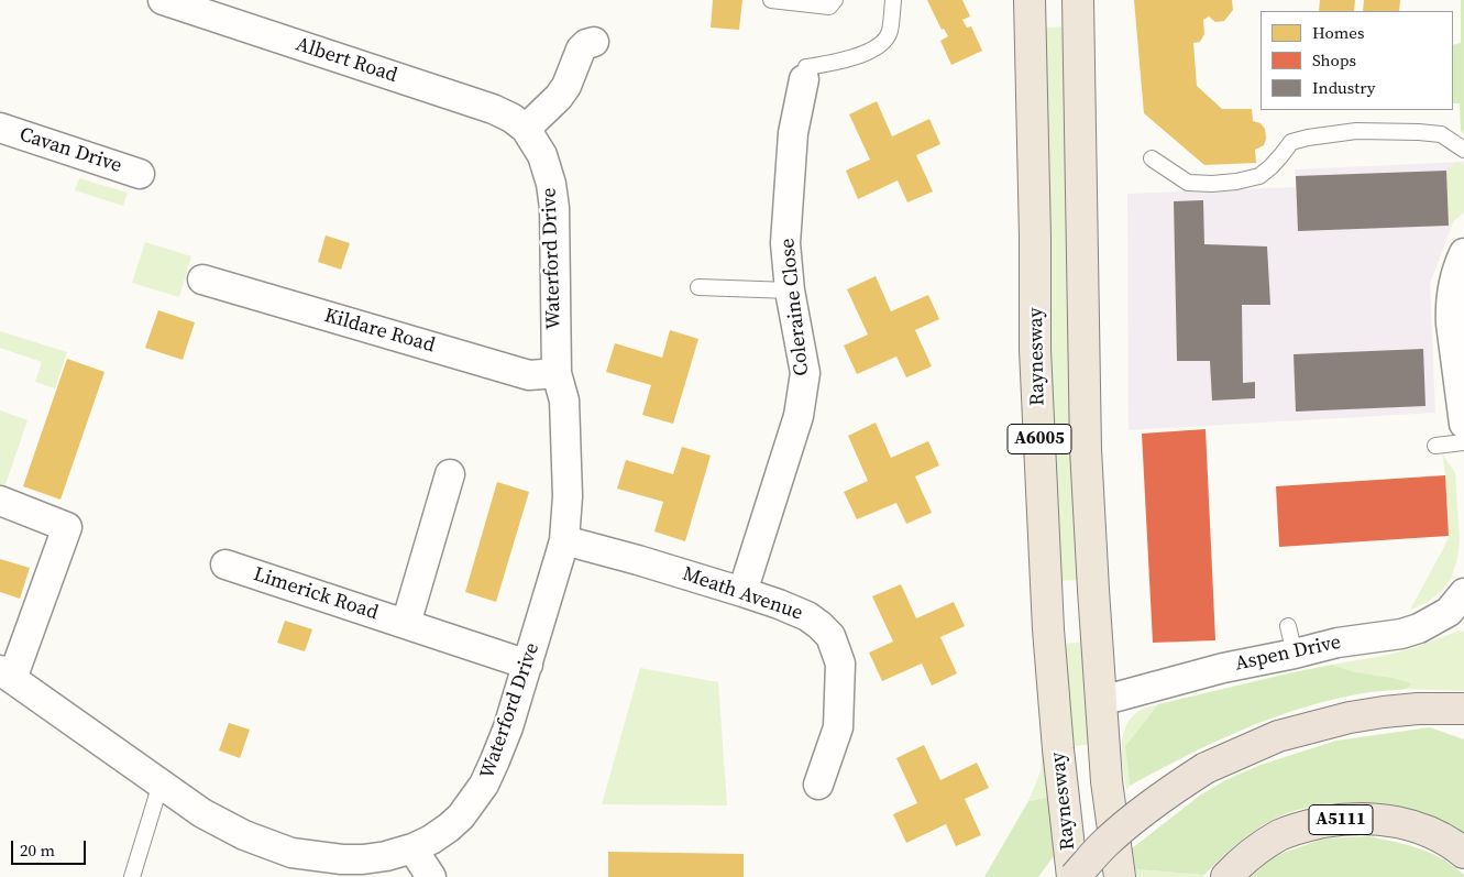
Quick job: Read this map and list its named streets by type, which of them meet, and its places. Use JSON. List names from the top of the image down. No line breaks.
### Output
{"streets":{"highway":["A5111"],"main road":["Raynesway","A6005"],"street":["Albert Road","Cavan Drive","Waterford Drive","Coleraine Close","Kildare Road","Limerick Road","Meath Avenue","Aspen Drive"]},"crossings":[["Albert Road","Waterford Drive"],["Waterford Drive","Kildare Road"],["Waterford Drive","Limerick Road"],["Waterford Drive","Meath Avenue"],["Coleraine Close","Meath Avenue"],["A6005","Aspen Drive"]],"legend":["Homes","Shops","Industry"],"scale_bar":"20 m"}
